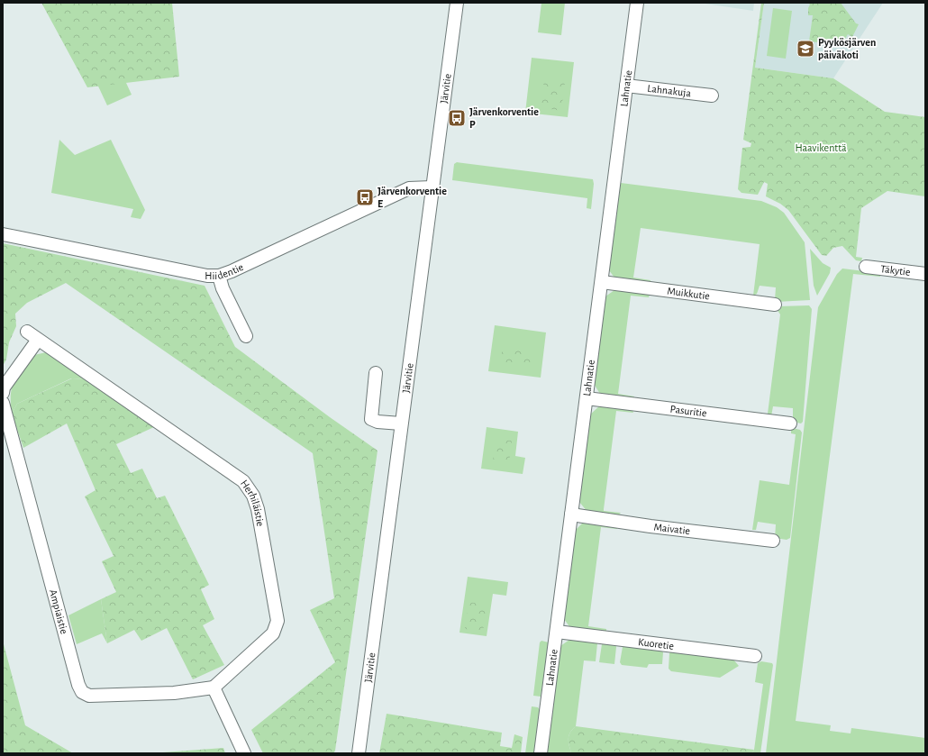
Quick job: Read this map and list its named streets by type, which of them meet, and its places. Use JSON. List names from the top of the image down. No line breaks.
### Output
{"streets":{"street":["Järvitie","Lahnatie","Lahnakuja","Hiidentie","Täkytie","Muikkutie","Pasuritie","Herhiläistie","Maivatie","Ampiaistie","Kuoretie"]},"crossings":[["Järvitie","Hiidentie"],["Lahnatie","Lahnakuja"],["Lahnatie","Muikkutie"],["Lahnatie","Pasuritie"],["Lahnatie","Maivatie"],["Lahnatie","Kuoretie"],["Herhiläistie","Ampiaistie"]],"parks":["Haavikenttä"],"places":{"school or university":["Pyykösjärven päiväkoti"],"bus stop":["Järvenkorventie P","Järvenkorventie E"]}}
